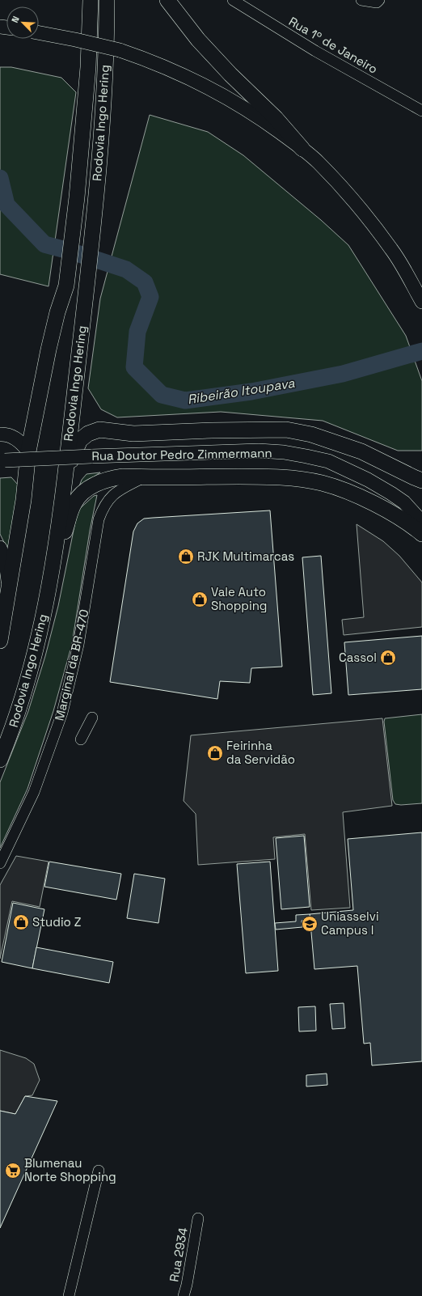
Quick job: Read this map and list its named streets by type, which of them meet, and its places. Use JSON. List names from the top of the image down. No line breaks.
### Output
{"streets":{"highway":["Rodovia Ingo Hering"],"main road":["Rua Doutor Pedro Zimmermann"],"street":["Rua 1º de Janeiro","Marginal da BR-470","Rua 2934"]},"water":["Ribeirão Itoupava"],"places":{"shop":["RJK Multimarcas","Vale Auto Shopping","Cassol","Feirinha da Servidão","Studio Z"],"school or university":["Uniasselvi Campus I"],"supermarket":["Blumenau Norte Shopping"]},"north":"top left"}
